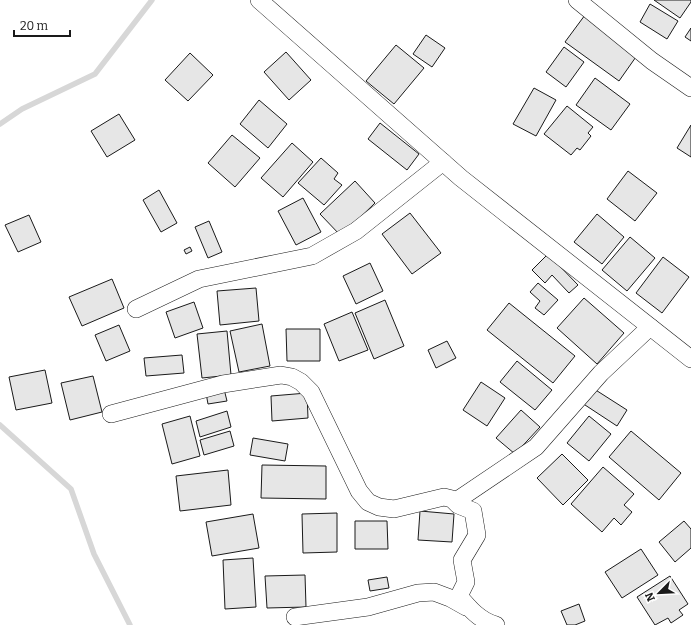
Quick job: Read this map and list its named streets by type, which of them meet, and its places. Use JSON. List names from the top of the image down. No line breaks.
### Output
{"scale_bar":"20 m","north":"bottom left"}
